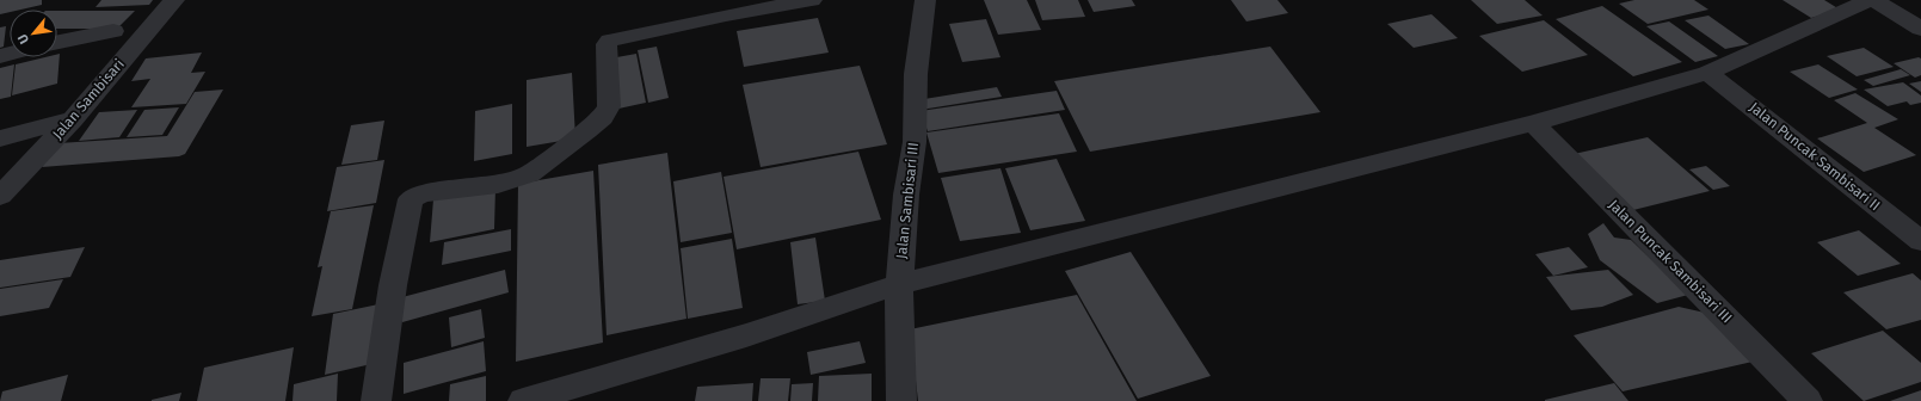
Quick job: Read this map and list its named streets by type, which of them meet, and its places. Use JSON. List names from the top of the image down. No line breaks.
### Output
{"streets":{"street":["Jalan Sambisari","Jalan Puncak Sambisari II","Jalan Sambisari III","Jalan Puncak Sambisari III"]},"north":"bottom left"}
